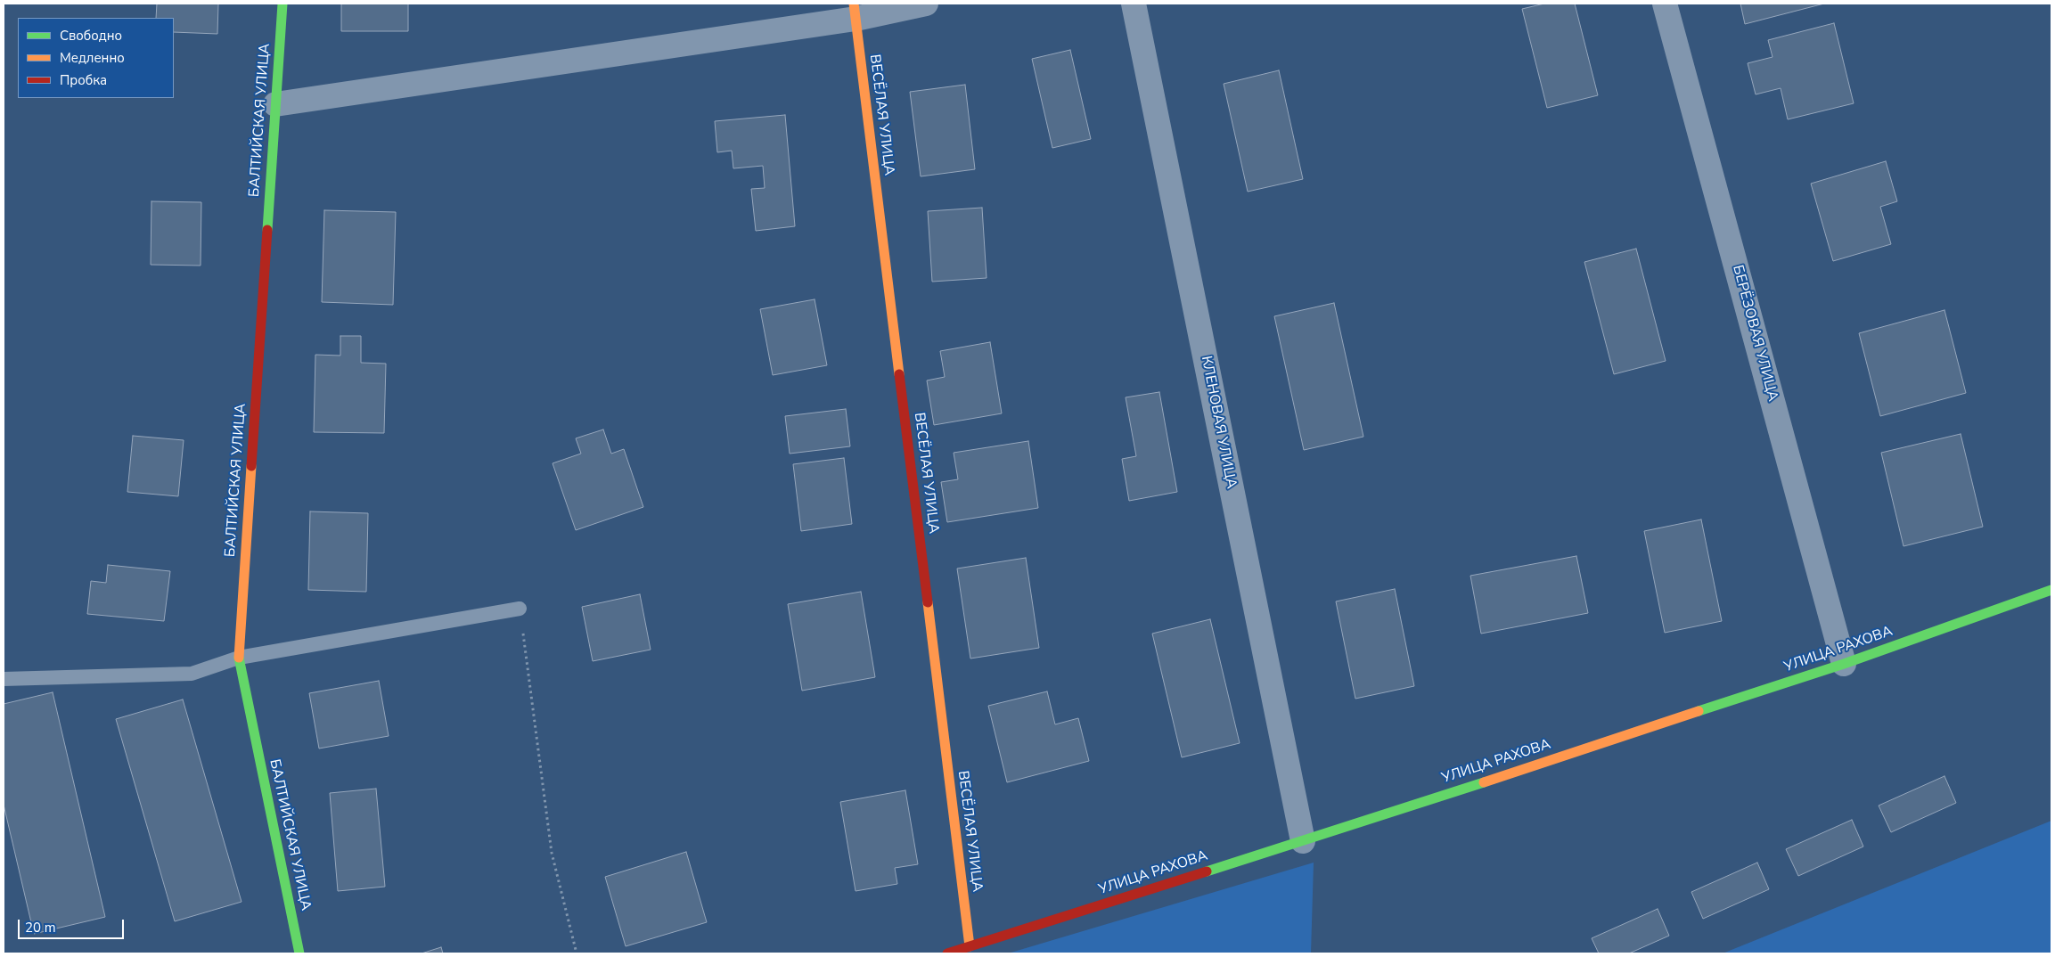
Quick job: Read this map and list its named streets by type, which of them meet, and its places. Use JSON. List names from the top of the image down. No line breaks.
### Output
{"streets":{"street":["ВЕСЁЛАЯ УЛИЦА","БАЛТИЙСКАЯ УЛИЦА","БЕРЁЗОВАЯ УЛИЦА","КЛЕНОВАЯ УЛИЦА","УЛИЦА РАХОВА"]},"crossings":[["ВЕСЁЛАЯ УЛИЦА","УЛИЦА РАХОВА"],["БЕРЁЗОВАЯ УЛИЦА","УЛИЦА РАХОВА"],["КЛЕНОВАЯ УЛИЦА","УЛИЦА РАХОВА"]],"legend":["Свободно","Медленно","Пробка"],"scale_bar":"20 m"}
